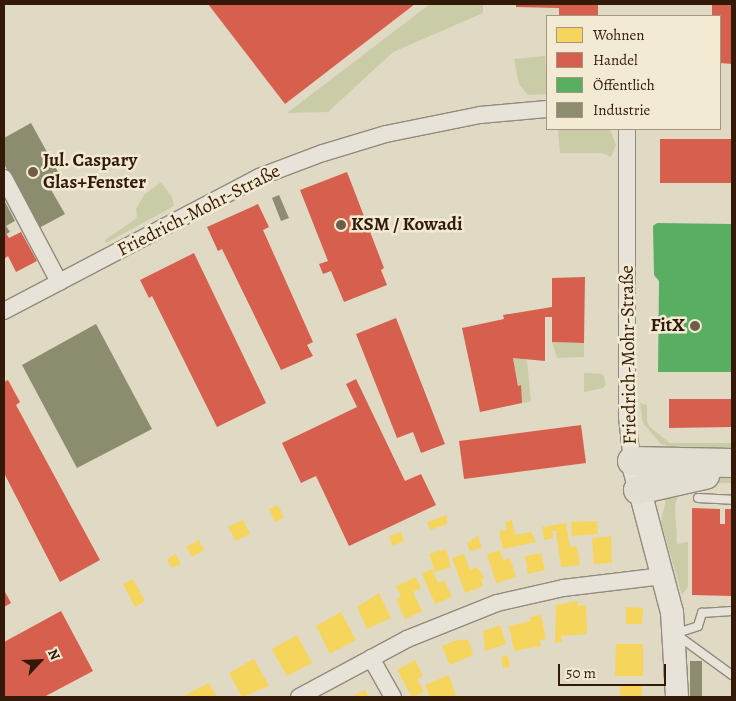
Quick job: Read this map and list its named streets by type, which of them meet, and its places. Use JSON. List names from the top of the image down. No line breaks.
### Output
{"streets":{"street":["Friedrich-Mohr-Straße"]},"places":["Jul. Caspary Glas+Fenster","KSM / Kowadi","FitX"],"legend":["Wohnen","Handel","Öffentlich","Industrie"],"scale_bar":"50 m","north":"top right"}
